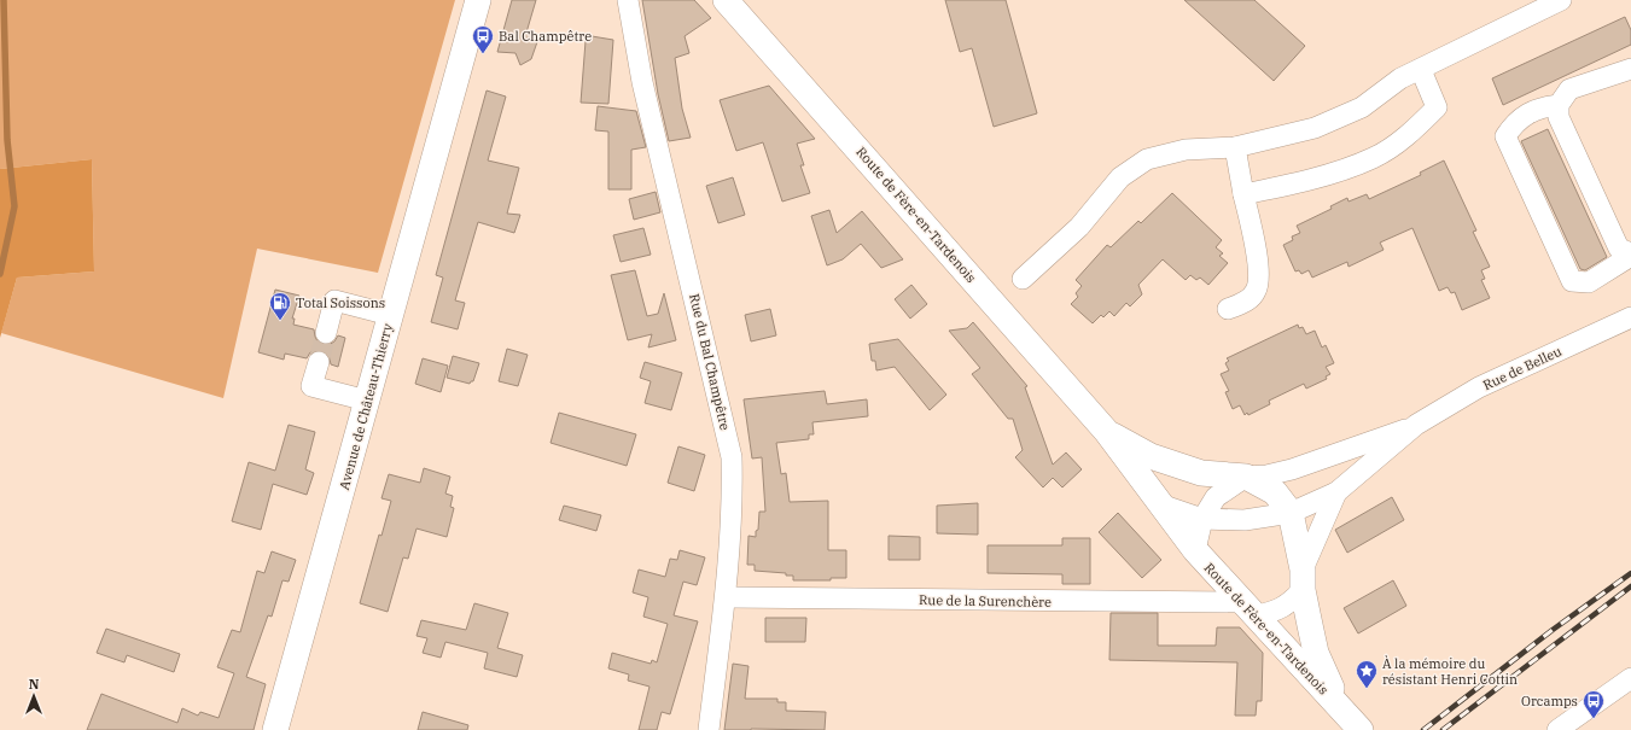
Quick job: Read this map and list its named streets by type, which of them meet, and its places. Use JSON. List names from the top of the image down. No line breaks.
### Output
{"streets":{"main road":["Route de Fère-en-Tardenois","Avenue de Château-Thierry"],"street":["Rue du Bal Champêtre","Rue de Belleu","Rue de la Surenchère"]},"crossings":[["Route de Fère-en-Tardenois","Rue de Belleu"],["Route de Fère-en-Tardenois","Rue de la Surenchère"],["Rue du Bal Champêtre","Rue de la Surenchère"]],"places":{"bus stop":["Bal Champêtre","Orcamps"],"fuel station":["Total Soissons"],"place":["À la mémoire du résistant Henri Cottin"]},"north":"top"}
